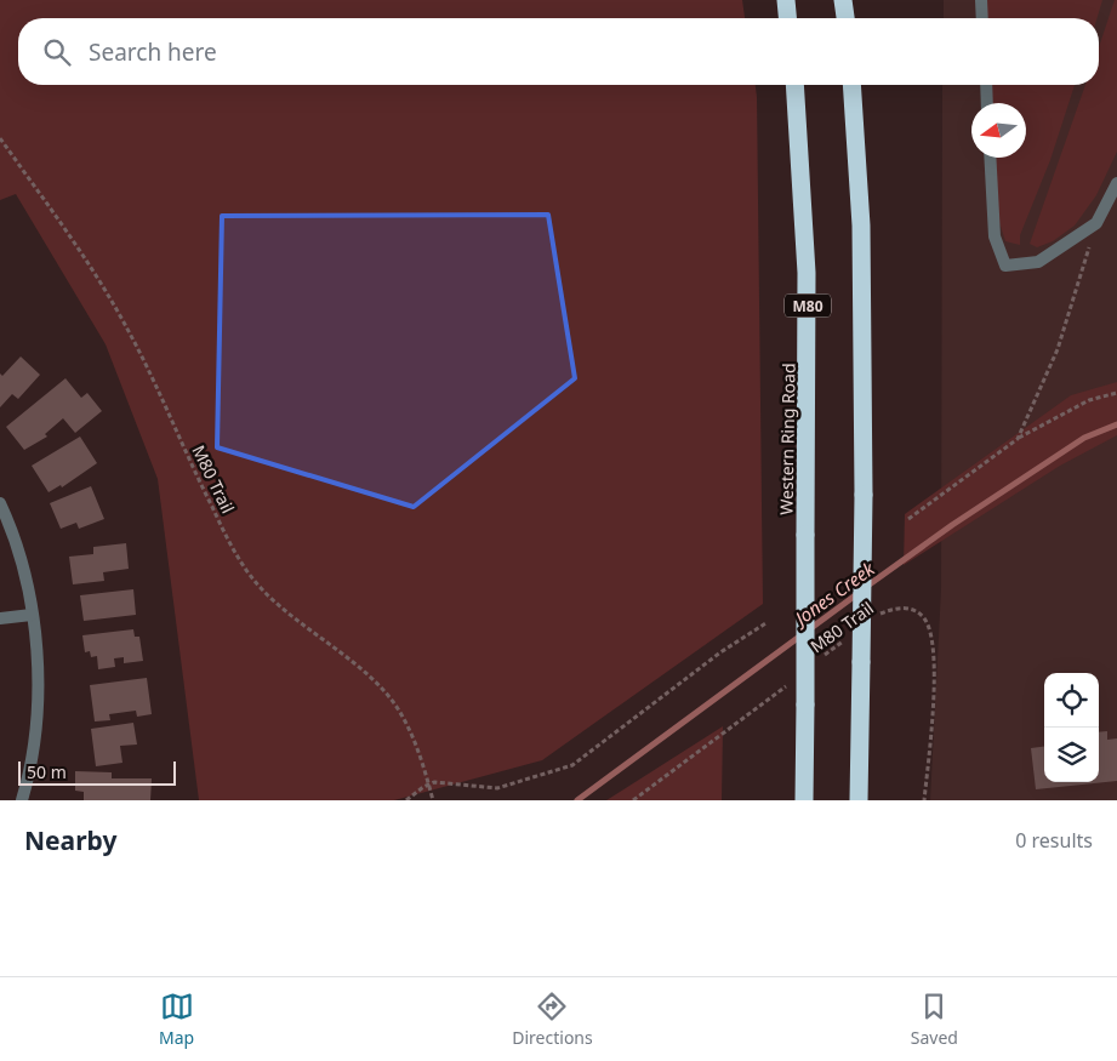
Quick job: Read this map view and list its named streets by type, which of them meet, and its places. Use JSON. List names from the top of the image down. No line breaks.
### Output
{"streets":{"highway":["M80","Western Ring Road"],"path":["M80 Trail"]},"water":["Jones Creek"],"scale_bar":"50 m","north":"left","page":{"search":"Search here","scale":"50 m","heading":["Nearby","0 results"],"nav":["Map","Directions","Saved"]}}
